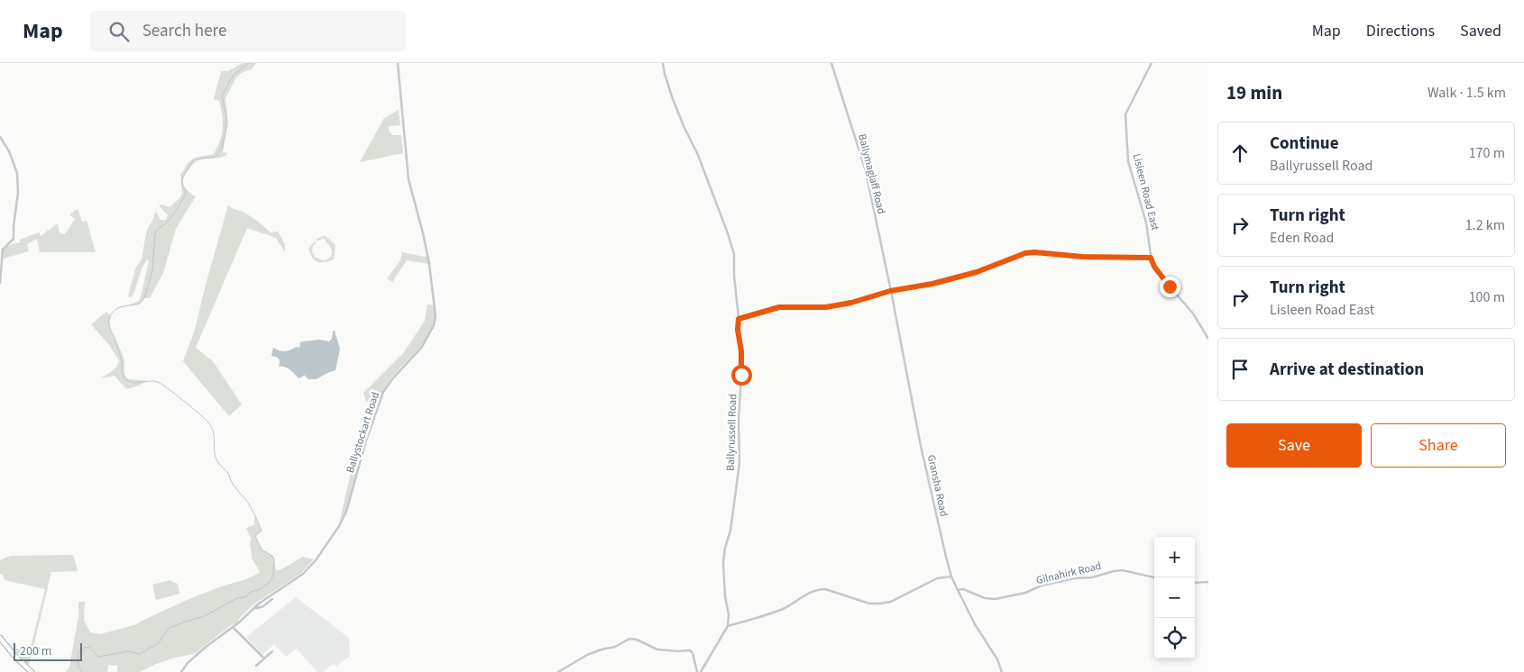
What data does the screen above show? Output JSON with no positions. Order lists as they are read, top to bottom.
{
  "streets": {
    "street": [
      "Ballymaglaff Road",
      "Lisleen Road East",
      "Ballystockart Road",
      "Ballyrussell Road",
      "Gransha Road",
      "Gilnahirk Road"
    ]
  },
  "crossings": [
    ["Ballymaglaff Road", "Gransha Road"],
    ["Gransha Road", "Gilnahirk Road"]
  ],
  "scale_bar": "200 m",
  "page": {
    "header": "Map",
    "search": "Search here",
    "nav": ["Map", "Directions", "Saved"],
    "heading": ["19 min", "Walk · 1.5 km"],
    "list": [
      ["Continue", "Ballyrussell Road", "170 m"],
      ["Turn right", "Eden Road", "1.2 km"],
      ["Turn right", "Lisleen Road East", "100 m"],
      "Arrive at destination"
    ],
    "buttons": ["Save", "Share"],
    "map_buttons": ["+", "−"],
    "scale": "200 m"
  }
}
